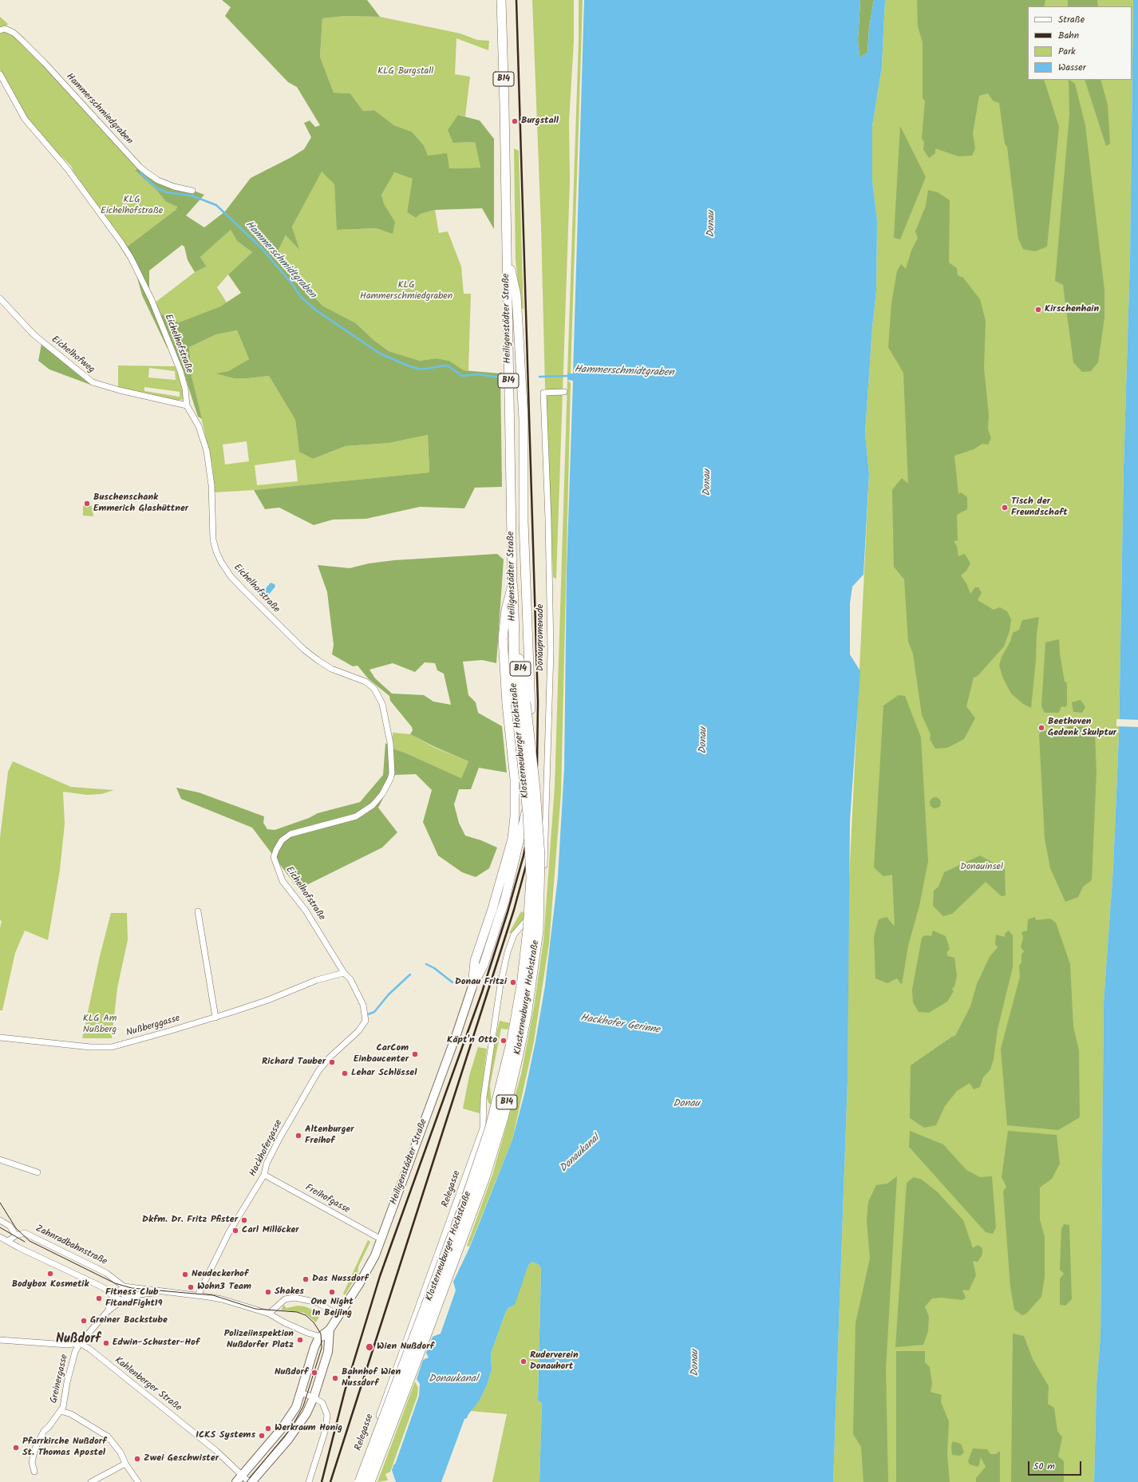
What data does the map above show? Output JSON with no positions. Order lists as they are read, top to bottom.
{
  "streets": {
    "highway": ["B14", "Heiligenstädter Straße", "Klosterneuburger Hochstraße"],
    "street": [
      "Hammerschmiedgraben",
      "Eichelhofstraße",
      "Eichelhofweg",
      "Donaupromenade",
      "Nußberggasse",
      "Hackhofergasse",
      "Relegasse",
      "Freihofgasse",
      "Zahnradbahnstraße",
      "Greinergasse",
      "Kahlenberger Straße"
    ]
  },
  "crossings": [
    ["Heiligenstädter Straße", "Klosterneuburger Hochstraße"],
    ["Heiligenstädter Straße", "Freihofgasse"],
    ["Heiligenstädter Straße", "Greinergasse"],
    ["Eichelhofstraße", "Eichelhofweg"],
    ["Eichelhofstraße", "Nußberggasse"],
    ["Eichelhofstraße", "Hackhofergasse"],
    ["Donaupromenade", "Relegasse"],
    ["Klosterneuburger Hochstraße", "Relegasse"],
    ["Hackhofergasse", "Freihofgasse"],
    ["Hackhofergasse", "Greinergasse"],
    ["Zahnradbahnstraße", "Greinergasse"],
    ["Greinergasse", "Kahlenberger Straße"]
  ],
  "districts": ["Nußdorf"],
  "water": [
    "Donau",
    "Hammerschmidtgraben",
    "Hackhofer Gerinne",
    "Donaukanal"
  ],
  "parks": [
    "KLG Burgstall",
    "KLG Eichelhofstraße",
    "KLG Hammerschmiedgraben",
    "Donauinsel",
    "KLG Am Nußberg"
  ],
  "places": [
    "Burgstall",
    "Kirschenhain",
    "Buschenschank Emmerich Glashüttner",
    "Tisch der Freundschaft",
    "Beethoven Gedenk Skulptur",
    "Donau Fritzi",
    "Käpt'n Otto",
    "CarCom Einbaucenter",
    "Richard Tauber",
    "Lehar Schlössel",
    "Altenburger Freihof",
    "Dkfm. Dr. Fritz Pfister",
    "Carl Millöcker",
    "Bodybox Kosmetik",
    "Neudeckerhof",
    "Das Nussdorf",
    "Wohn3 Team",
    "Shakes",
    "One Night In Beijing",
    "Fitness Club FitandFight19",
    "Greiner Backstube",
    "Polizeiinspektion Nußdorfer Platz",
    "Edwin-Schuster-Hof",
    "Wien Nußdorf",
    "Ruderverein Donauhort",
    "Nußdorf",
    "Bahnhof Wien Nussdorf",
    "Werkraum Honig",
    "ICKS Systems",
    "Pfarrkirche Nußdorf St. Thomas Apostel",
    "Zwei Geschwister"
  ],
  "legend": [
    "Straße",
    "Bahn",
    "Park",
    "Wasser"
  ],
  "scale_bar": "50 m"
}
